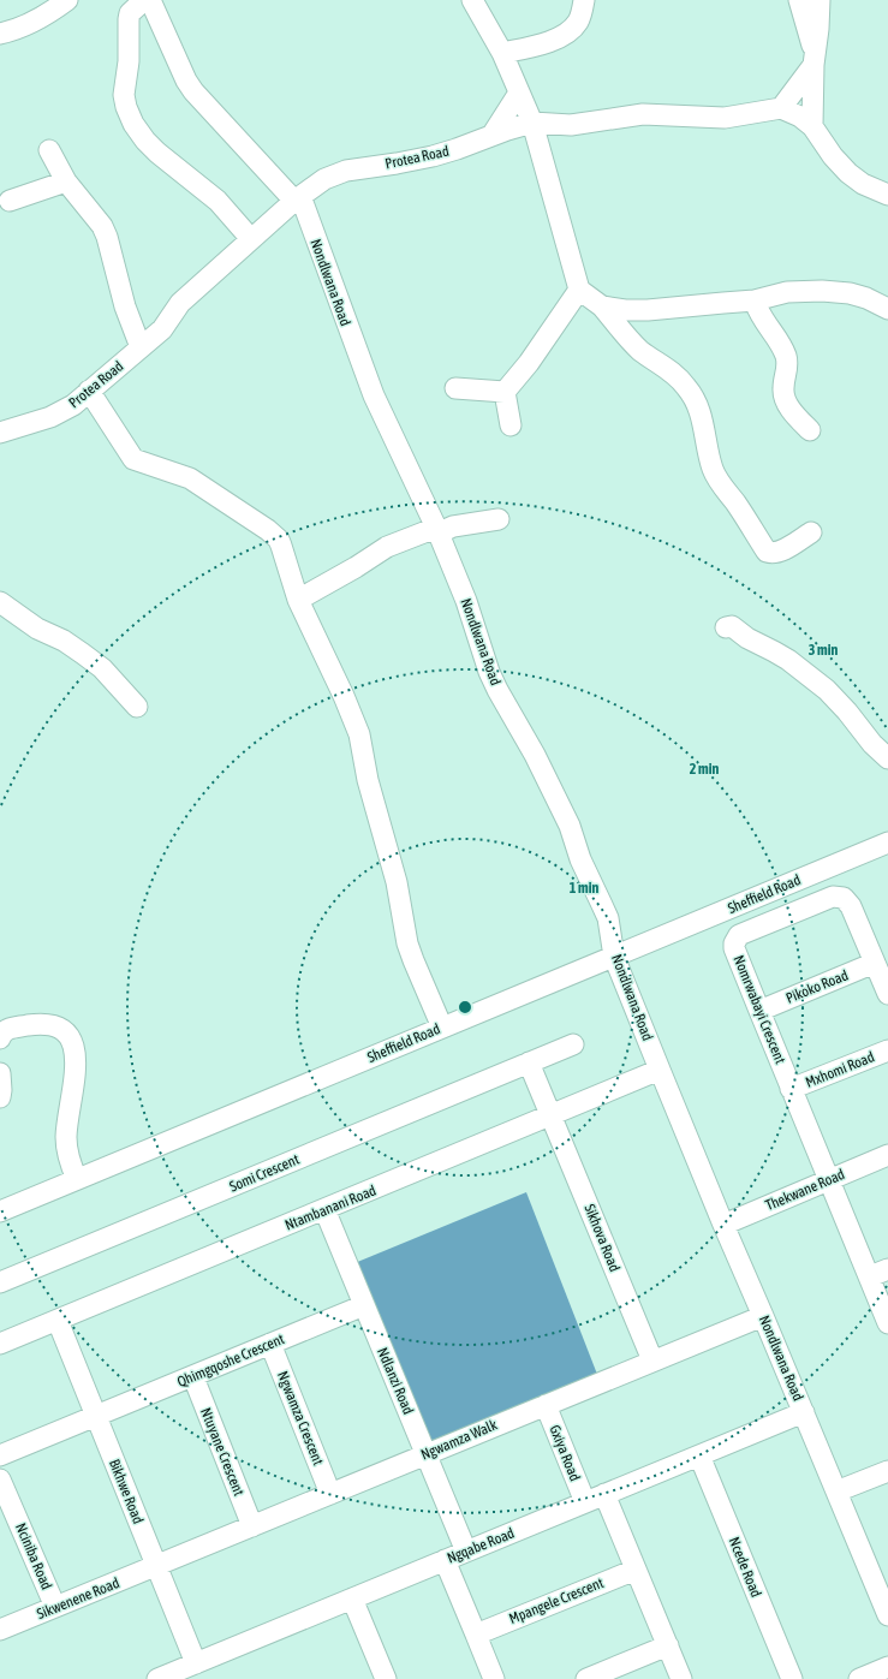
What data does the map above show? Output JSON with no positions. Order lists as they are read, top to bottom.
{
  "streets": {
    "street": [
      "Protea Road",
      "Nondlwana Road",
      "Sheffield Road",
      "Pikoko Road",
      "Nomrwabayi Crescent",
      "Mxhomi Road",
      "Somi Crescent",
      "Thekwane Road",
      "Ntambanani Road",
      "Sikhova Road",
      "Qhimgqoshe Crescent",
      "Ndlanzi Road",
      "Ngwamza Crescent",
      "Ngwamza Walk",
      "Ntuyane Crescent",
      "Gxiya Road",
      "Bikhwe Road",
      "Ngqabe Road",
      "Nciniba Road",
      "Ncede Road",
      "Sikwenene Road",
      "Mpangele Crescent"
    ]
  },
  "crossings": [
    ["Protea Road", "Nondlwana Road"],
    ["Nondlwana Road", "Sheffield Road"],
    ["Nondlwana Road", "Thekwane Road"],
    ["Nondlwana Road", "Ntambanani Road"],
    ["Nondlwana Road", "Ngwamza Walk"],
    ["Nondlwana Road", "Ngqabe Road"],
    ["Pikoko Road", "Nomrwabayi Crescent"],
    ["Nomrwabayi Crescent", "Mxhomi Road"],
    ["Nomrwabayi Crescent", "Thekwane Road"],
    ["Ntambanani Road", "Sikhova Road"],
    ["Ntambanani Road", "Ndlanzi Road"],
    ["Ntambanani Road", "Bikhwe Road"],
    ["Sikhova Road", "Ngwamza Walk"],
    ["Qhimgqoshe Crescent", "Ndlanzi Road"],
    ["Qhimgqoshe Crescent", "Ngwamza Crescent"],
    ["Qhimgqoshe Crescent", "Ntuyane Crescent"],
    ["Qhimgqoshe Crescent", "Bikhwe Road"],
    ["Ndlanzi Road", "Ngwamza Walk"],
    ["Ndlanzi Road", "Ngqabe Road"],
    ["Ngwamza Crescent", "Ngwamza Walk"],
    ["Ngwamza Walk", "Ntuyane Crescent"],
    ["Ngwamza Walk", "Gxiya Road"],
    ["Ngwamza Walk", "Bikhwe Road"],
    ["Ngwamza Walk", "Sikwenene Road"],
    ["Gxiya Road", "Ngqabe Road"],
    ["Bikhwe Road", "Ngqabe Road"],
    ["Bikhwe Road", "Sikwenene Road"],
    ["Ngqabe Road", "Ncede Road"],
    ["Nciniba Road", "Sikwenene Road"]
  ],
  "rings": ["3 min", "2 min", "1 min"]
}
